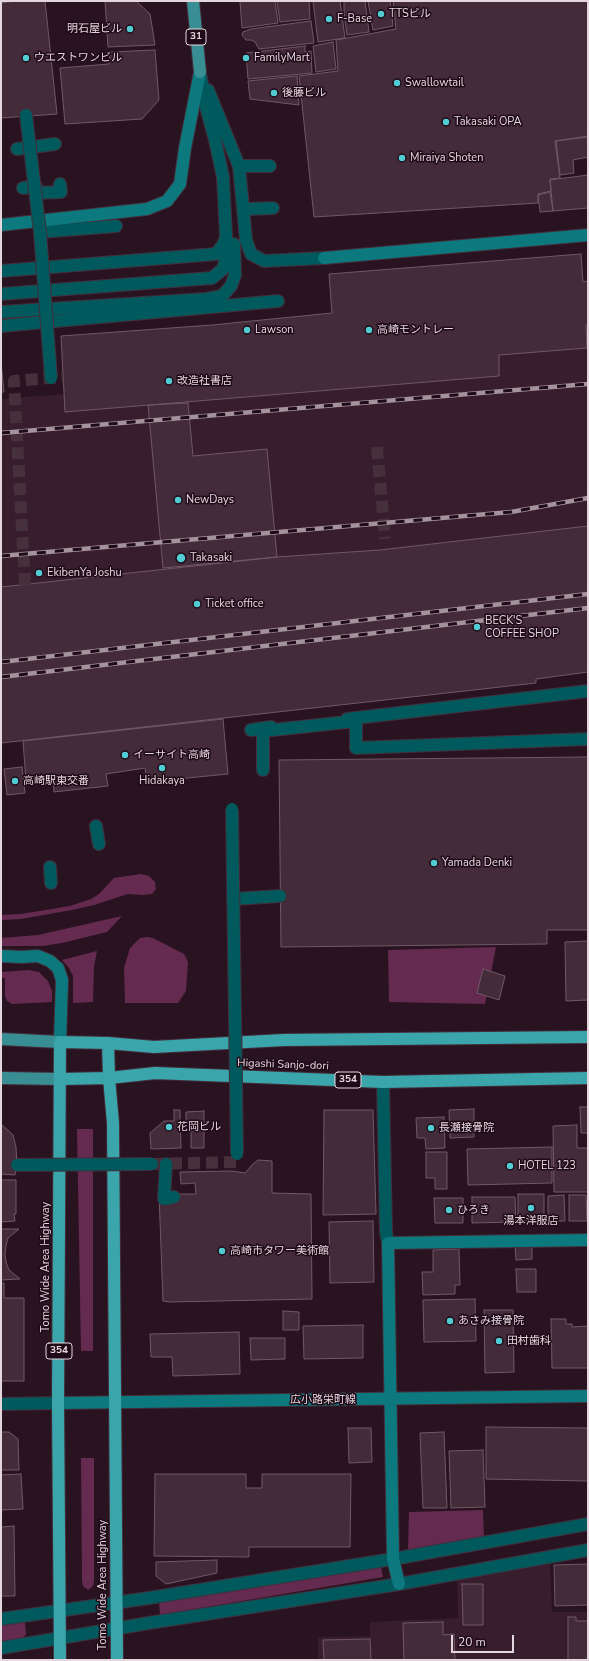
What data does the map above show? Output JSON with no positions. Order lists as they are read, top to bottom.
{
  "streets": {
    "highway": ["Higashi Sanjo-dori", "354", "Tomo Wide Area Highway"],
    "main road": ["31"],
    "street": ["広小路栄町線"]
  },
  "crossings": [
    ["Higashi Sanjo-dori", "Tomo Wide Area Highway"],
    ["Tomo Wide Area Highway", "広小路栄町線"]
  ],
  "places": [
    "TTSビル",
    "F-Base",
    "明石屋ビル",
    "ウエストワンビル",
    "FamilyMart",
    "Swallowtail",
    "後藤ビル",
    "Takasaki OPA",
    "Miraiya Shoten",
    "Lawson",
    "高崎モントレー",
    "改造社書店",
    "NewDays",
    "Takasaki",
    "EkibenYa Joshu",
    "Ticket office",
    "BECK'S COFFEE SHOP",
    "イーサイト高崎",
    "Hidakaya",
    "高崎駅東交番",
    "Yamada Denki",
    "花岡ビル",
    "長瀬接骨院",
    "HOTEL 123",
    "湯本洋服店",
    "ひろき",
    "高崎市タワー美術館",
    "あさみ接骨院",
    "田村歯科"
  ],
  "scale_bar": "20 m"
}
